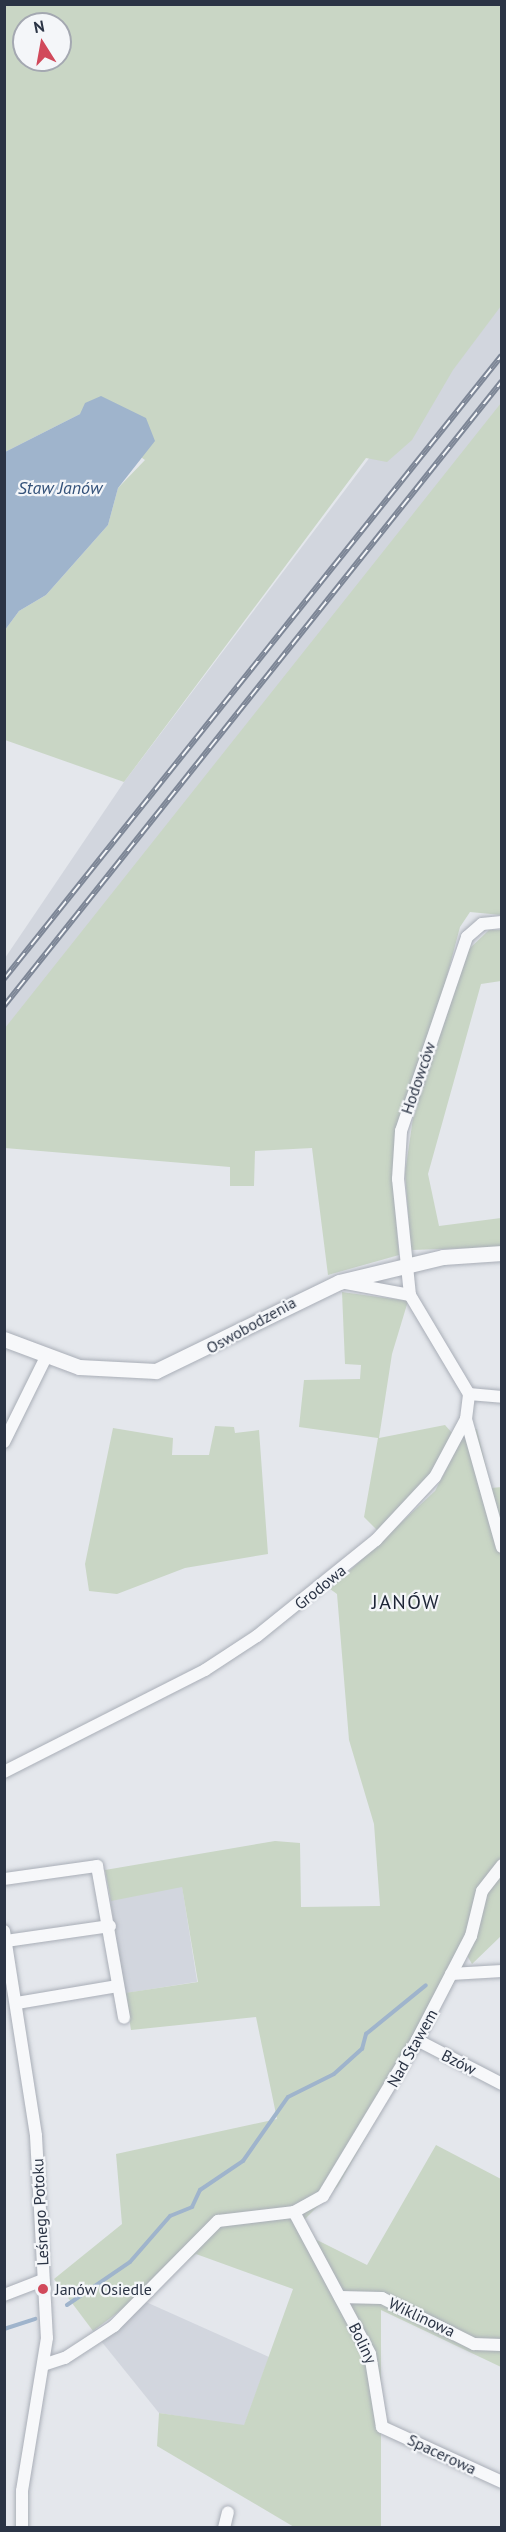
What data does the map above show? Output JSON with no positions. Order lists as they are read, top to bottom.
{
  "streets": {
    "street": [
      "Hodowców",
      "Oswobodzenia",
      "Grodowa",
      "Nad Stawem",
      "Bzów",
      "Leśnego Potoku",
      "Wiklinowa",
      "Boliny",
      "Spacerowa"
    ]
  },
  "crossings": [
    ["Hodowców", "Oswobodzenia"],
    ["Nad Stawem", "Bzów"],
    ["Nad Stawem", "Leśnego Potoku"],
    ["Wiklinowa", "Boliny"],
    ["Boliny", "Spacerowa"]
  ],
  "districts": ["JANÓW"],
  "water": ["Staw Janów"],
  "places": ["Janów Osiedle"],
  "north": "top"
}
